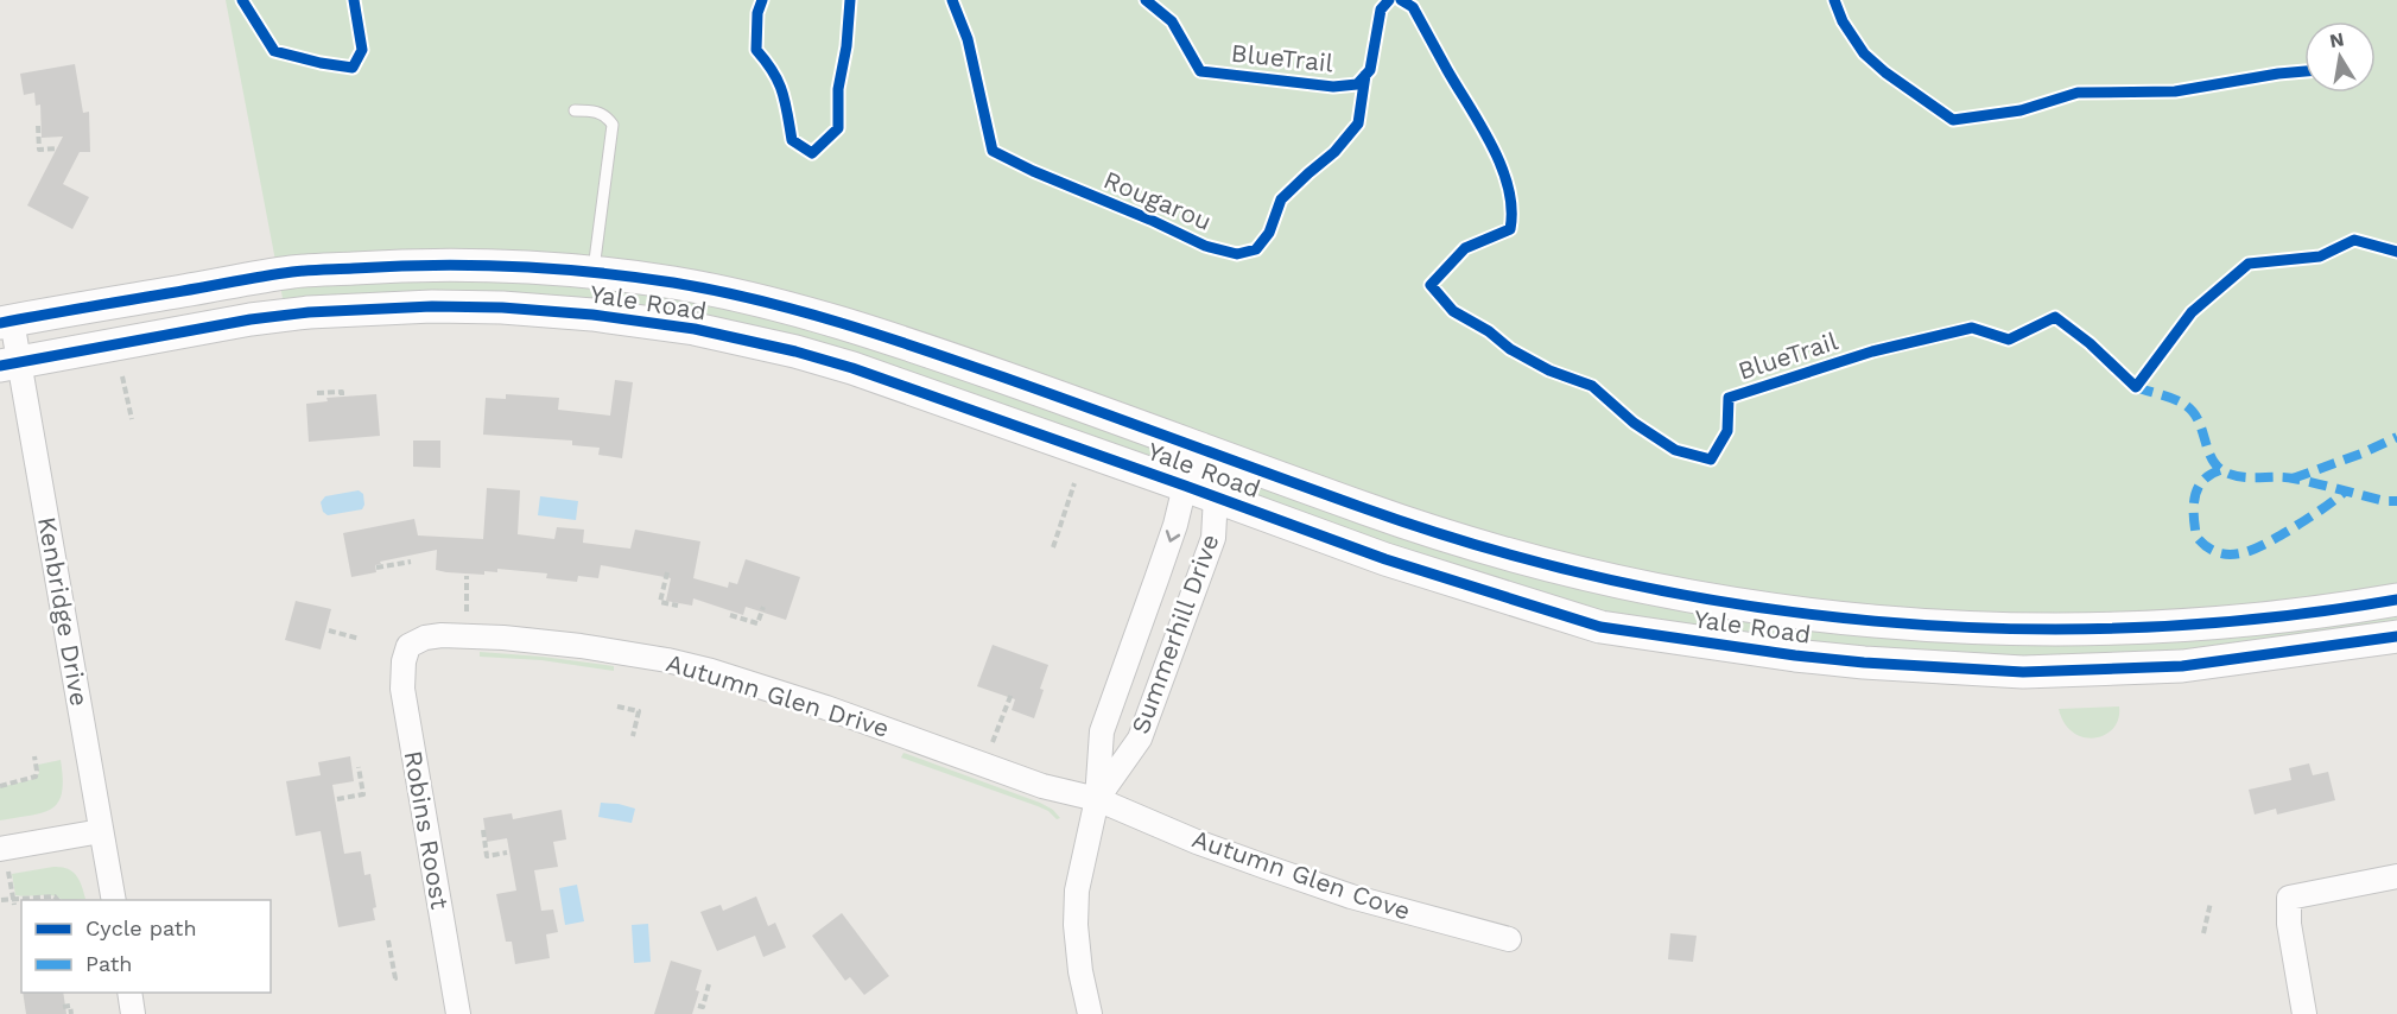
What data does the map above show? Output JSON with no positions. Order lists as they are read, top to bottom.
{
  "streets": {
    "main road": ["Yale Road"],
    "street": [
      "Kenbridge Drive",
      "Summerhill Drive",
      "Autumn Glen Drive",
      "Robins Roost",
      "Autumn Glen Cove"
    ],
    "cycle path": ["BlueTrail", "Rougarou"]
  },
  "crossings": [
    ["Yale Road", "Kenbridge Drive"],
    ["Yale Road", "Summerhill Drive"],
    ["Summerhill Drive", "Autumn Glen Drive"],
    ["Summerhill Drive", "Autumn Glen Cove"],
    ["Autumn Glen Drive", "Robins Roost"],
    ["Autumn Glen Drive", "Autumn Glen Cove"]
  ],
  "legend": ["Cycle path", "Path"],
  "north": "top"
}
